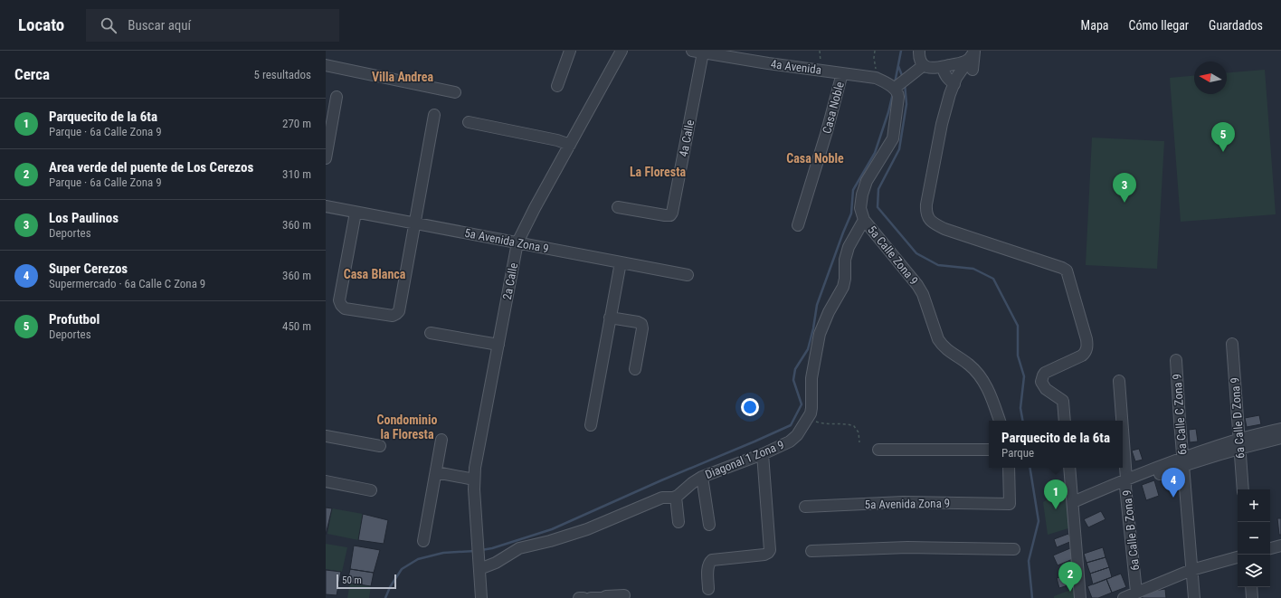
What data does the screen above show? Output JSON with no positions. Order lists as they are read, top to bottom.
{
  "streets": {
    "street": [
      "4a Avenida",
      "Casa Noble",
      "4a Calle",
      "5a Avenida Zona 9",
      "5a Calle Zona 9",
      "2a Calle",
      "6a Calle C Zona 9",
      "6a Calle D Zona 9",
      "Diagonal 1 Zona 9",
      "6a Calle B Zona 9"
    ]
  },
  "crossings": [
    ["4a Avenida", "Casa Noble"],
    ["4a Avenida", "4a Calle"],
    ["4a Avenida", "5a Calle Zona 9"],
    ["5a Avenida Zona 9", "2a Calle"],
    ["5a Calle Zona 9", "Diagonal 1 Zona 9"]
  ],
  "districts": [
    "Villa Andrea",
    "Casa Noble",
    "La Floresta",
    "Casa Blanca",
    "Condominio la Floresta"
  ],
  "scale_bar": "50 m",
  "north": "left",
  "page": {
    "header": "Locato",
    "search": "Buscar aquí",
    "nav": ["Mapa", "Cómo llegar", "Guardados"],
    "heading": ["Cerca", "5 resultados"],
    "list": [
      {
        "mark": "1",
        "name": "Parquecito de la 6ta",
        "note": "Parque · 6a Calle Zona 9",
        "value": "270 m"
      },
      {
        "mark": "2",
        "name": "Area verde del puente de Los Cerezos",
        "note": "Parque · 6a Calle Zona 9",
        "value": "310 m"
      },
      {
        "mark": "3",
        "name": "Los Paulinos",
        "note": "Deportes",
        "value": "360 m"
      },
      {
        "mark": "4",
        "name": "Super Cerezos",
        "note": "Supermercado · 6a Calle C Zona 9",
        "value": "360 m"
      },
      {
        "mark": "5",
        "name": "Profutbol",
        "note": "Deportes",
        "value": "450 m"
      }
    ],
    "pins": [
      "5",
      "3",
      "4",
      "1",
      "2"
    ],
    "popup": ["Parquecito de la 6ta", "Parque"],
    "map_buttons": ["+", "−"],
    "scale": "50 m"
  }
}
